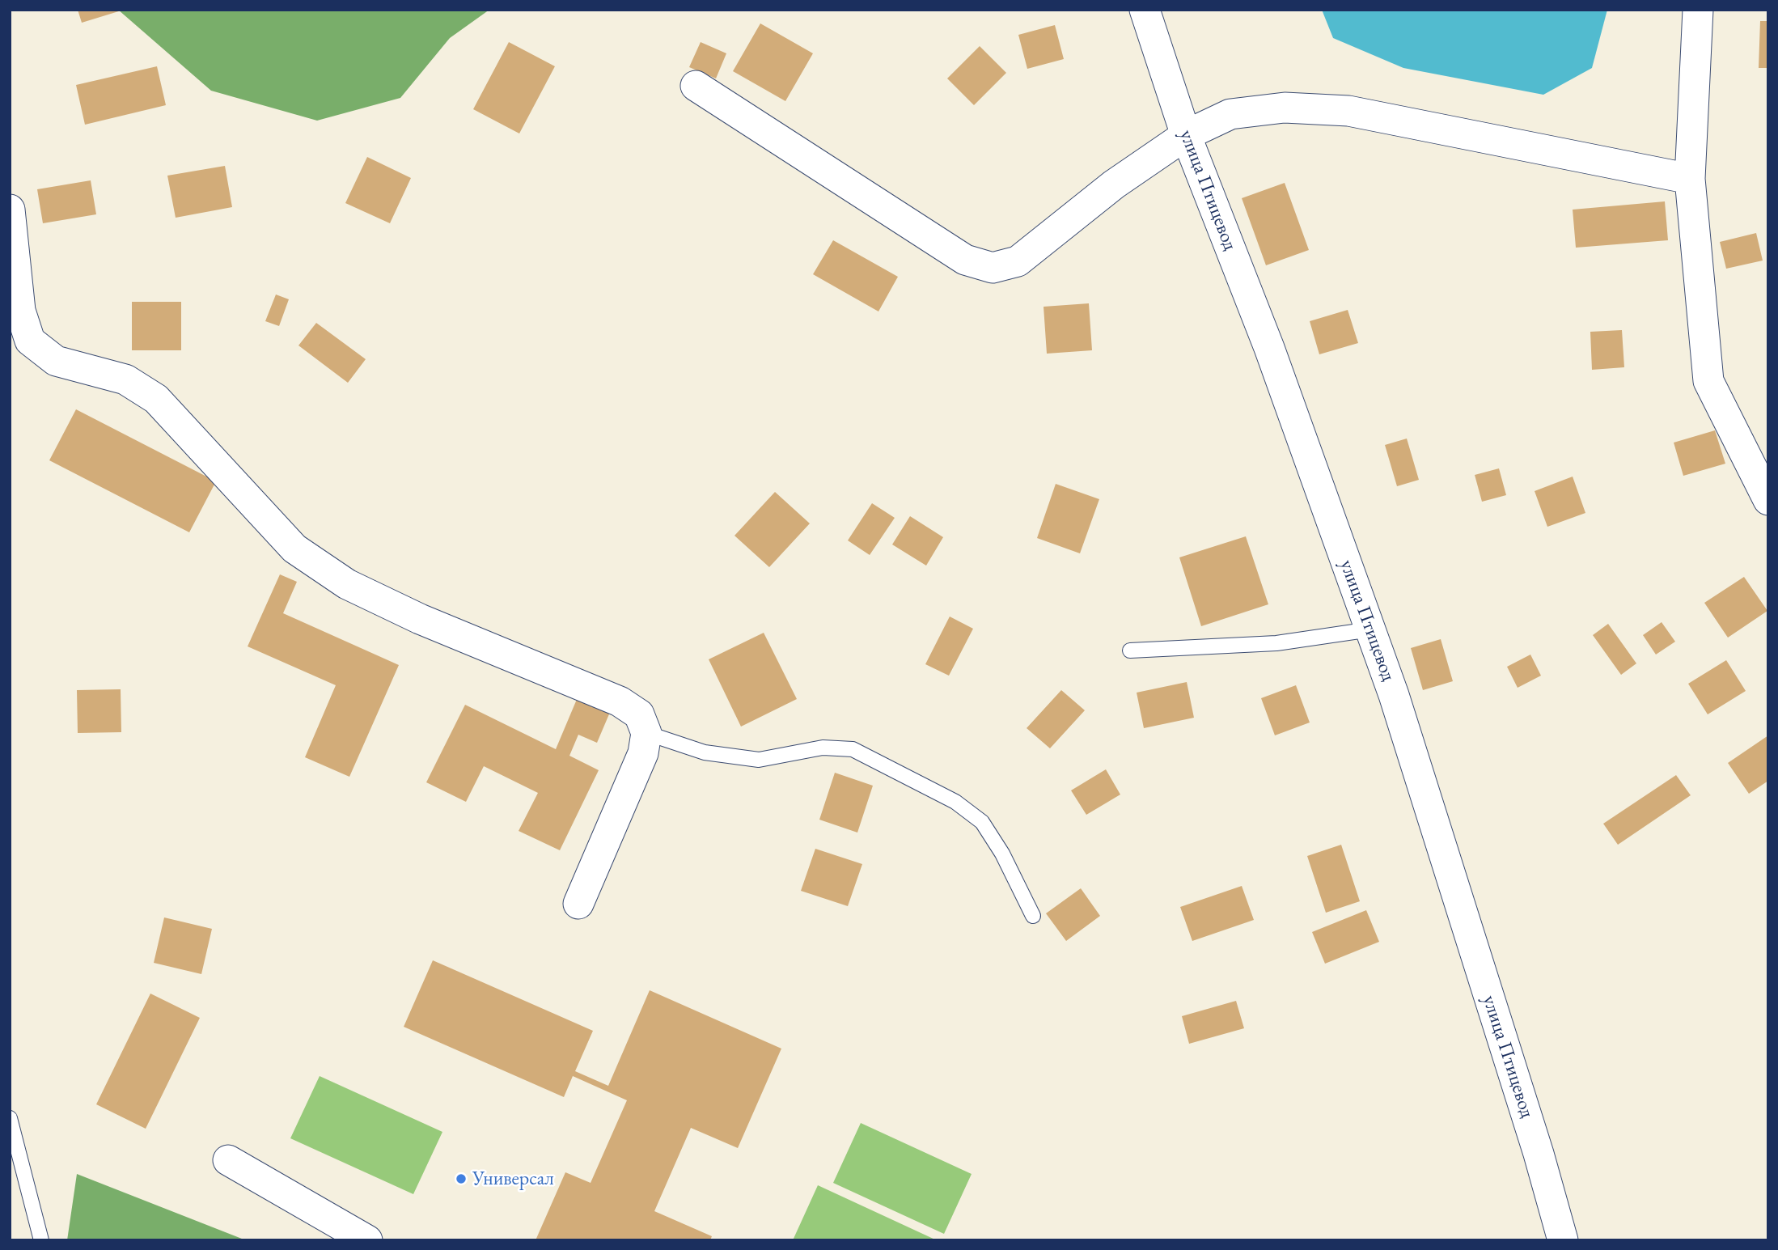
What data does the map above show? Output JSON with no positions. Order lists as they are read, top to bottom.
{
  "streets": {
    "street": ["улица Птицевод"]
  },
  "places": ["Универсал"]
}
